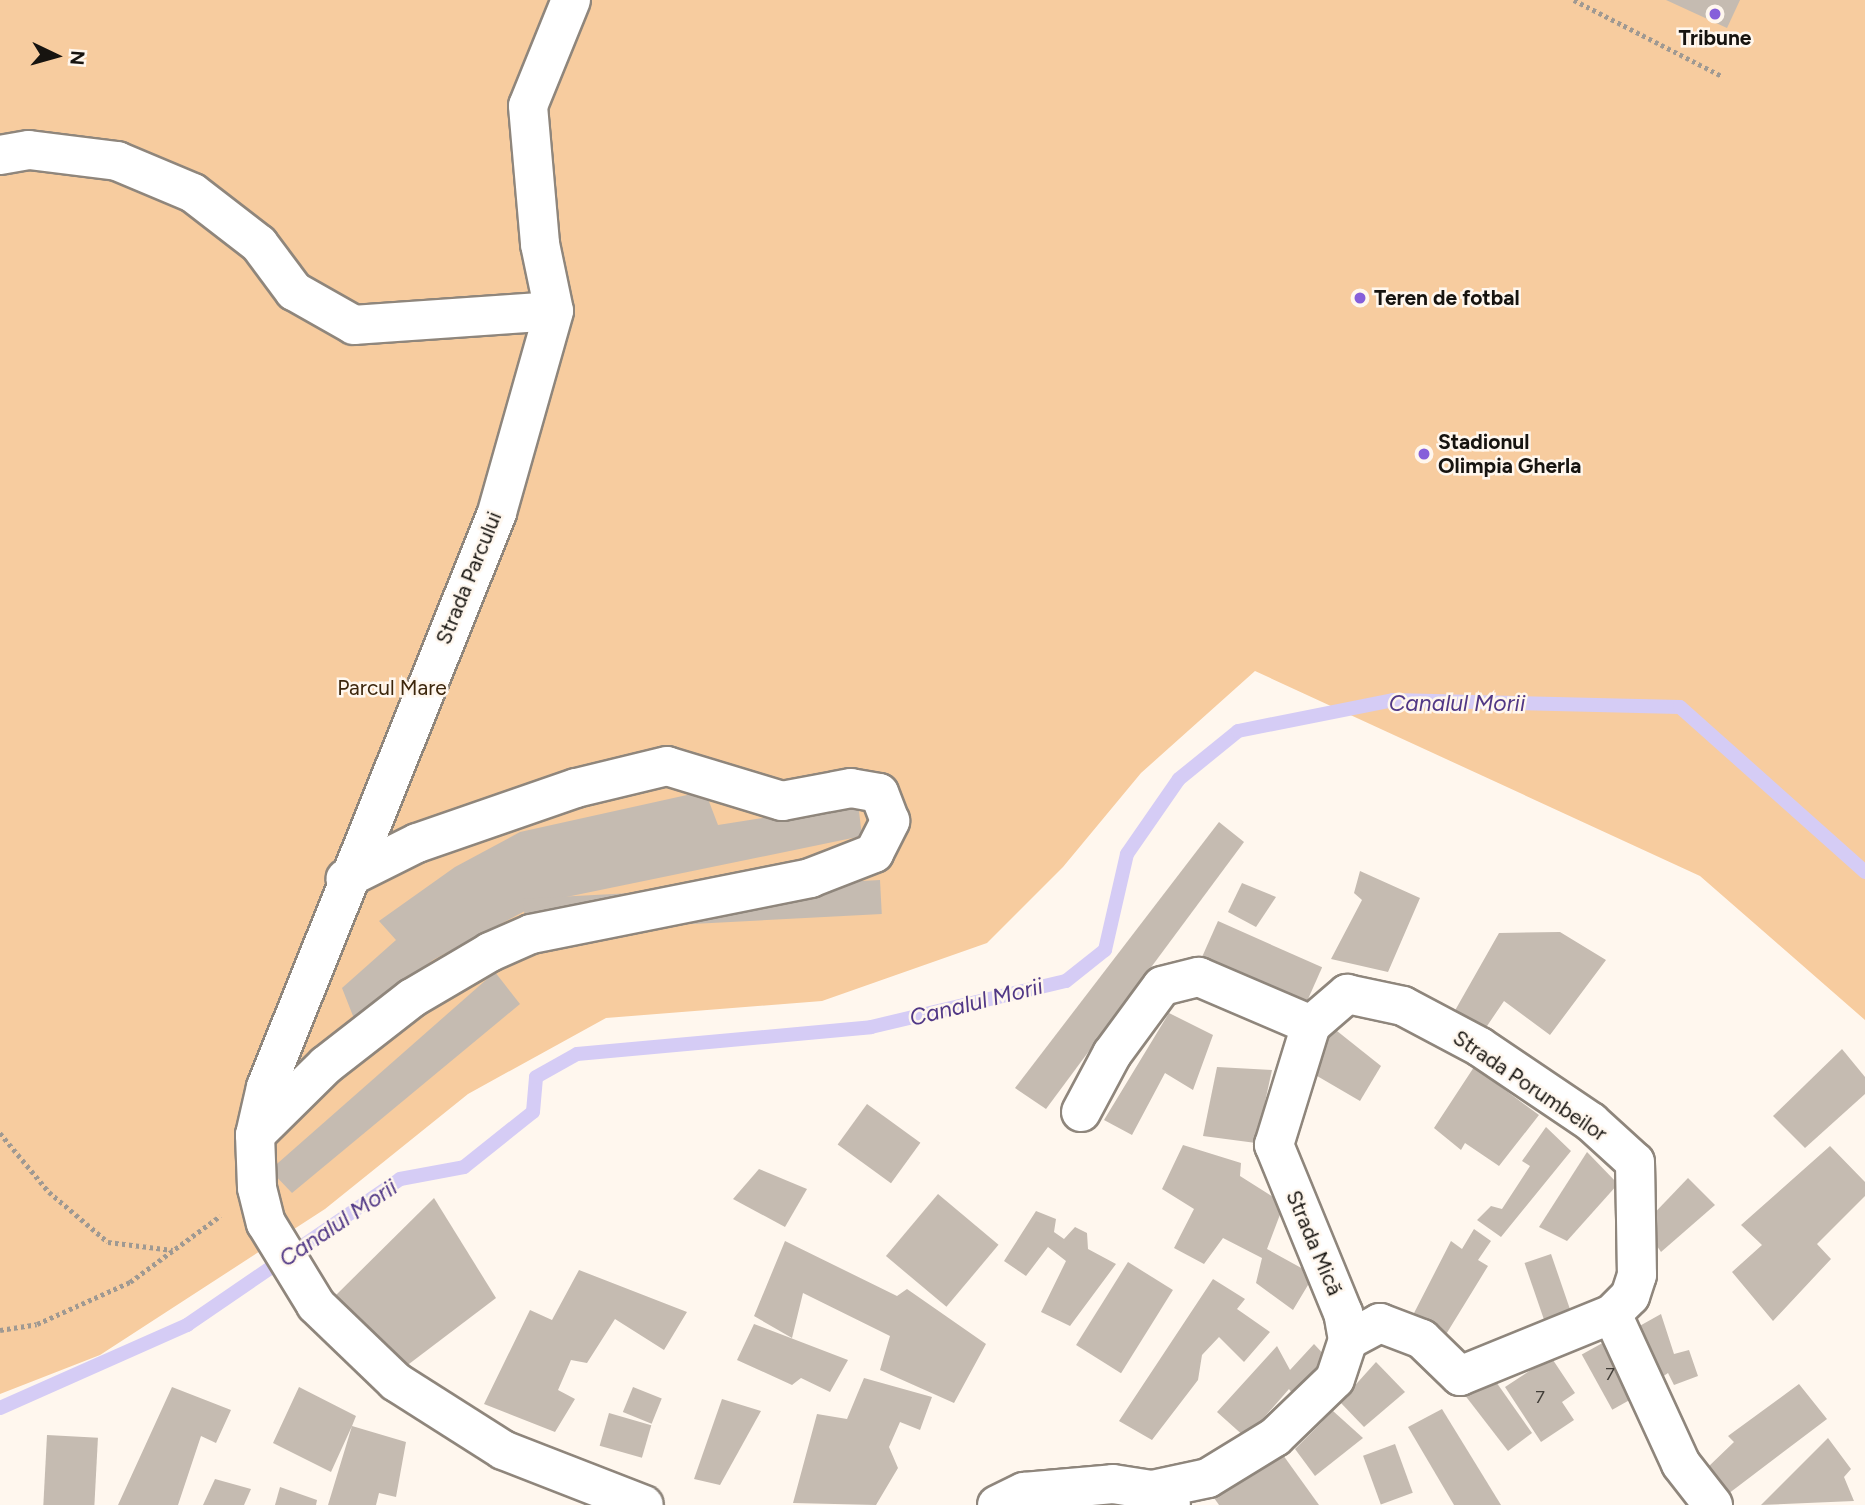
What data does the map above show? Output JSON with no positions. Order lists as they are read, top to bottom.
{
  "streets": {
    "street": ["Strada Parcului", "Strada Porumbeilor", "Strada Mică"]
  },
  "crossings": [
    ["Strada Porumbeilor", "Strada Mică"]
  ],
  "water": ["Canalul Morii"],
  "parks": ["Parcul Mare"],
  "places": ["Tribune", "Teren de fotbal", "Stadionul Olimpia Gherla"],
  "house_numbers": ["7", "7"],
  "north": "right"
}
